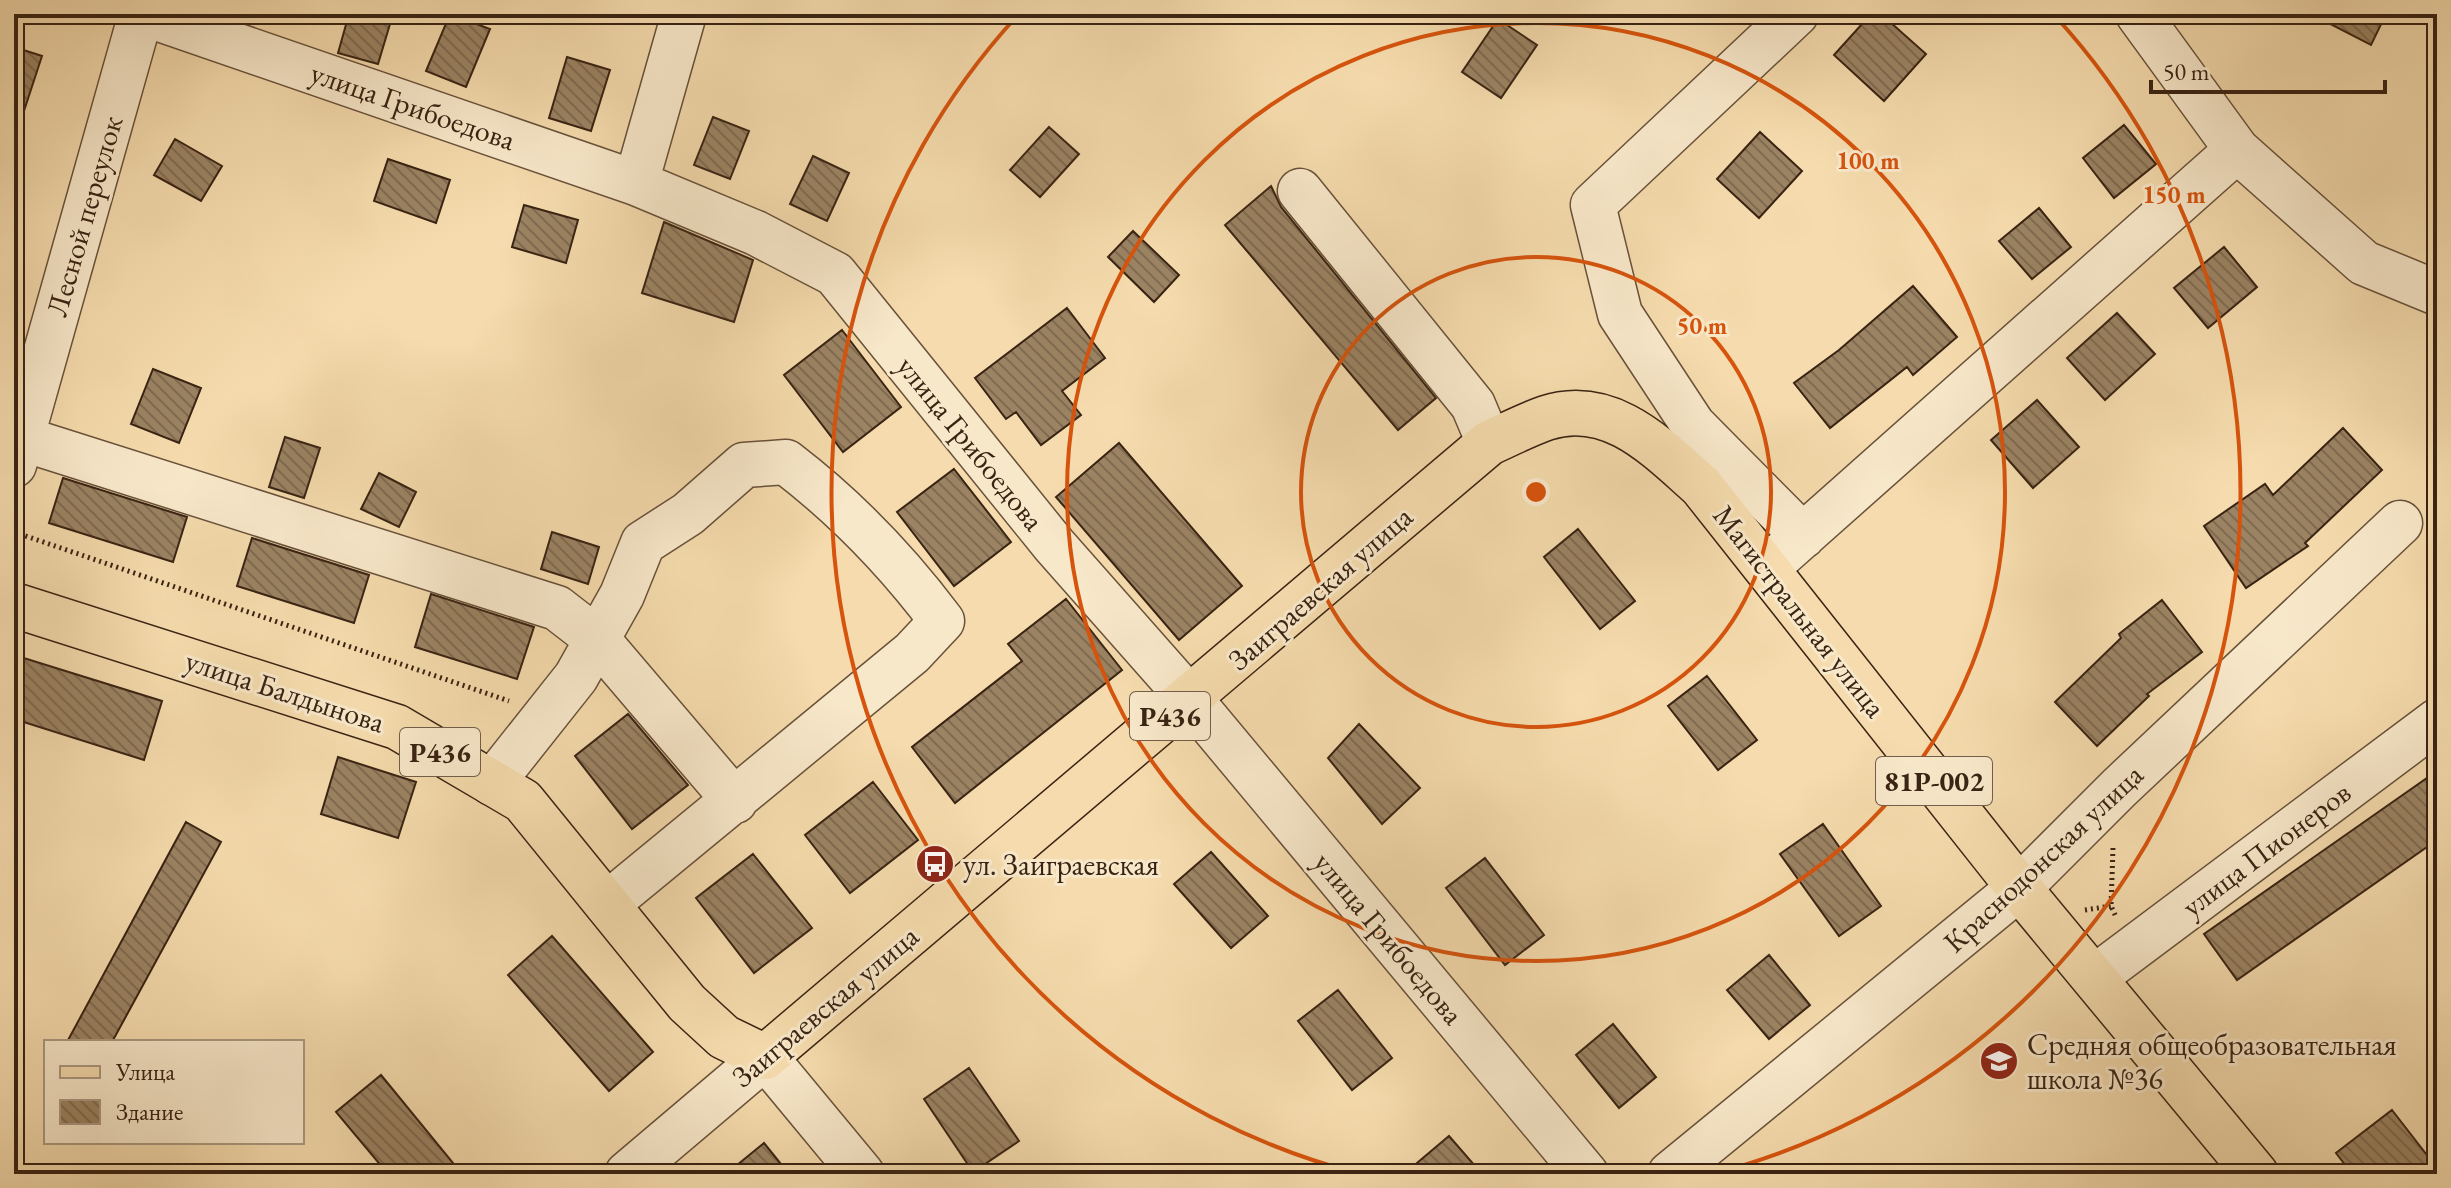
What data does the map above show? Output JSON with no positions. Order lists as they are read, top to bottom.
{
  "streets": {
    "main road": [
      "Заиграевская улица",
      "Магистральная улица",
      "улица Балдынова",
      "P436",
      "81Р-002"
    ],
    "street": [
      "улица Грибоедова",
      "Лесной переулок",
      "улица Пионеров",
      "Краснодонская улица"
    ]
  },
  "crossings": [
    ["улица Грибоедова", "Лесной переулок"],
    ["улица Грибоедова", "Заиграевская улица"],
    ["Заиграевская улица", "Магистральная улица"],
    ["Заиграевская улица", "улица Балдынова"],
    ["Магистральная улица", "улица Пионеров"],
    ["Магистральная улица", "Краснодонская улица"]
  ],
  "places": {
    "bus stop": ["ул. Заиграевская"],
    "school or university": ["Средняя общеобразовательная школа №36"]
  },
  "legend": ["Улица", "Здание"],
  "scale_bar": "50 m",
  "rings": ["100 m", "150 m", "50 m"]
}
